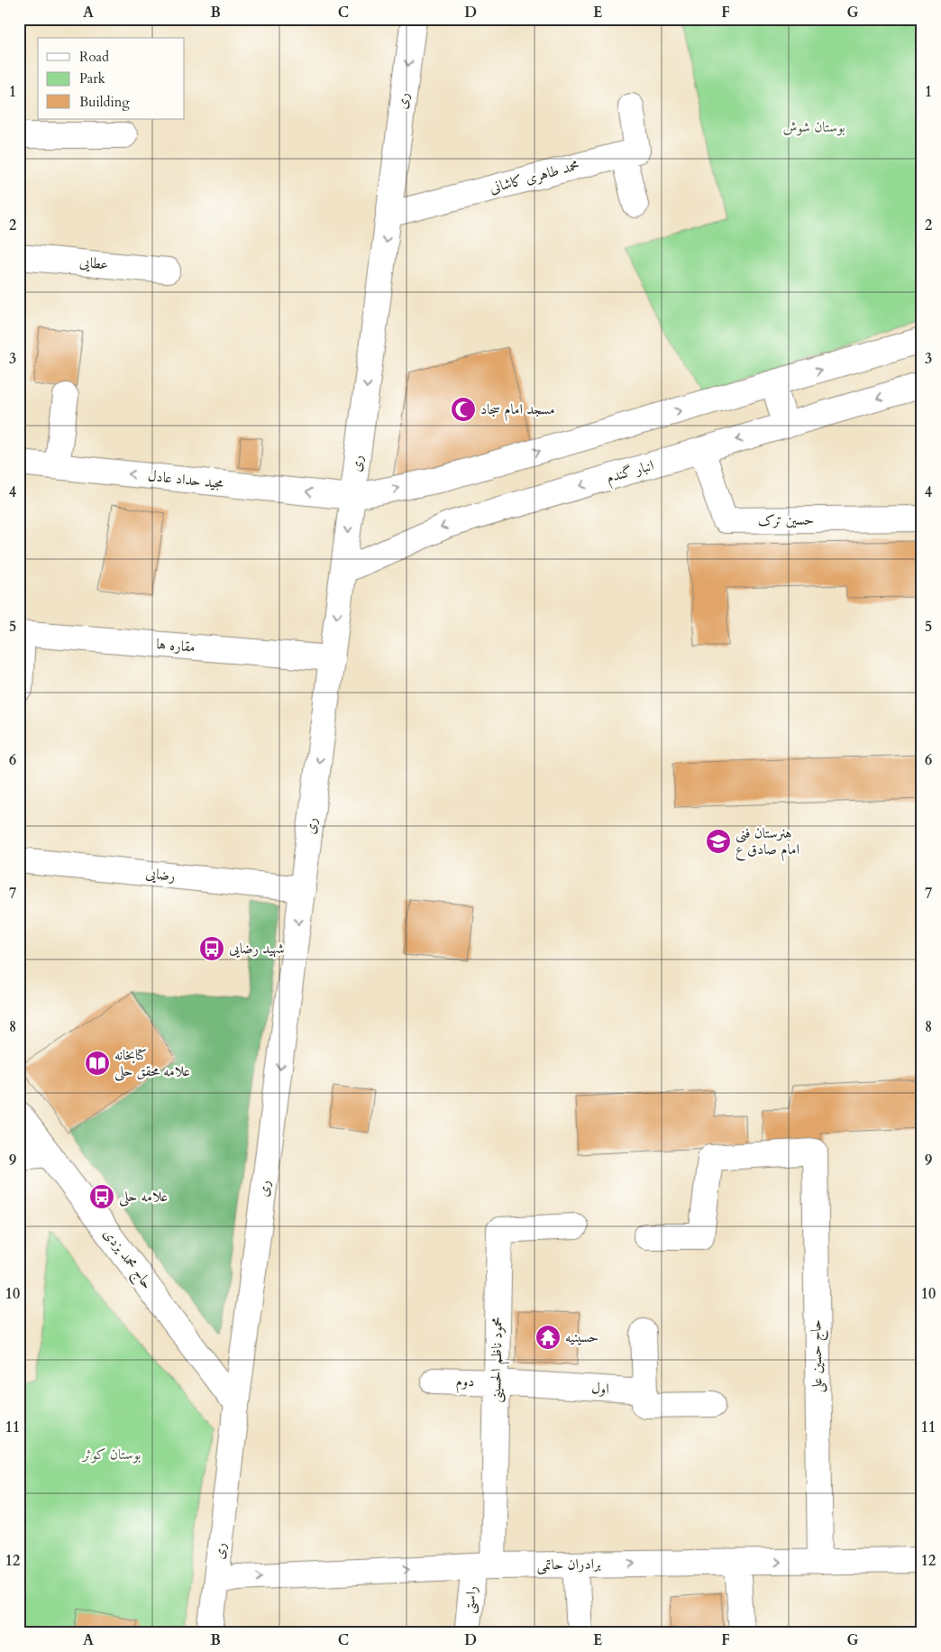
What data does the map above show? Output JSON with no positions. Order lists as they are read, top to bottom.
{
  "streets": {
    "street": [
      "ری",
      "محمد طاهری کاشانی",
      "عطایی",
      "انبار گندم",
      "مجید حداد عادل",
      "حسین ترک",
      "مقاره ها",
      "رضایی",
      "حاج محمد یزدی",
      "حاج حسین علی",
      "محمود ناظم الحسینی",
      "دوم",
      "اول",
      "برادران حاتمی",
      "راستی"
    ]
  },
  "crossings": [
    ["ری", "محمد طاهری کاشانی"],
    ["ری", "انبار گندم"],
    ["ری", "مجید حداد عادل"],
    ["ری", "مقاره ها"],
    ["ری", "رضایی"],
    ["ری", "حاج محمد یزدی"],
    ["ری", "برادران حاتمی"],
    ["انبار گندم", "حسین ترک"],
    ["حاج حسین علی", "برادران حاتمی"],
    ["محمود ناظم الحسینی", "دوم"],
    ["محمود ناظم الحسینی", "اول"],
    ["محمود ناظم الحسینی", "برادران حاتمی"],
    ["محمود ناظم الحسینی", "راستی"],
    ["دوم", "اول"],
    ["برادران حاتمی", "راستی"]
  ],
  "one_way": ["ری", "مجید حداد عادل", "برادران حاتمی"],
  "parks": ["بوستان شوش", "بوستان کوثر"],
  "places": {
    "mosque": ["مسجد امام سجاد"],
    "school or university": ["هنرستان فنی امام صادق ع"],
    "bus stop": ["شهید رضایی", "علامه حلی"],
    "library": ["کتابخانه علامه محقق حلی"],
    "temple": ["حسینیه"]
  },
  "legend": ["Road", "Park", "Building"],
  "grid": {
    "columns": [
      "A",
      "B",
      "C",
      "D",
      "E",
      "F",
      "G"
    ],
    "rows": [
      "1",
      "2",
      "3",
      "4",
      "5",
      "6",
      "7",
      "8",
      "9",
      "10",
      "11",
      "12"
    ]
  }
}
